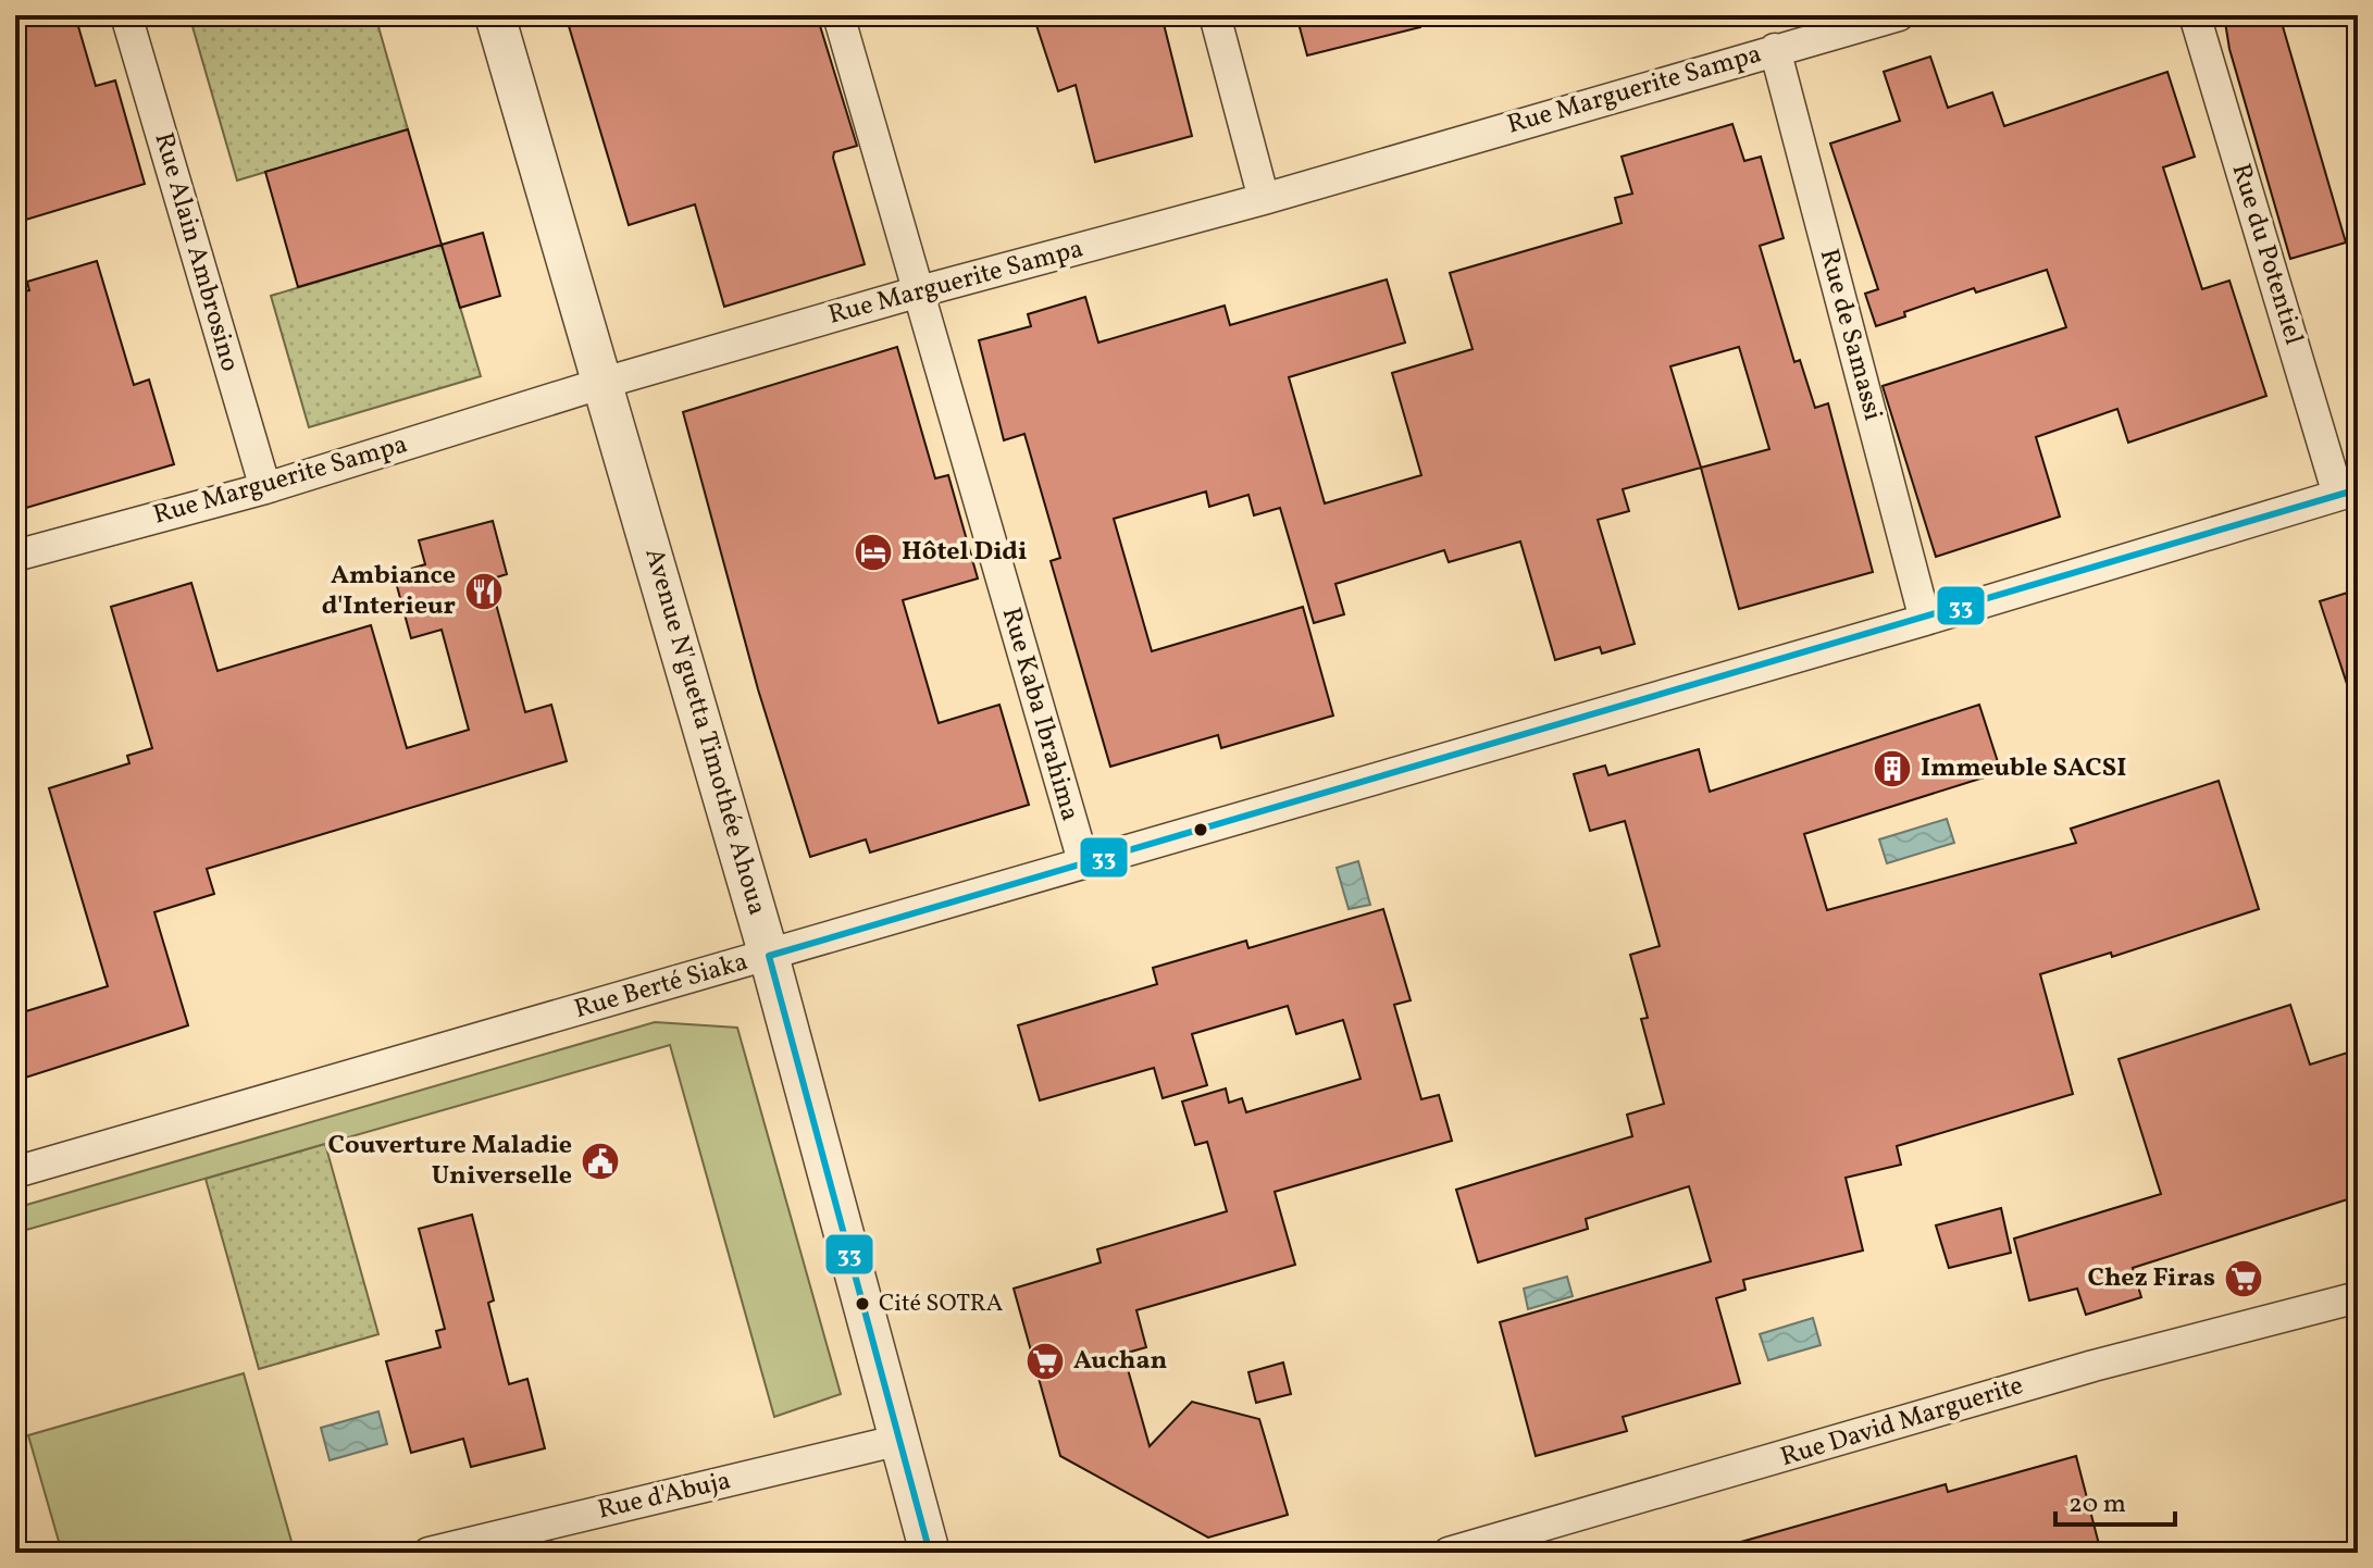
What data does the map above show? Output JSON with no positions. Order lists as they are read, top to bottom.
{
  "streets": {
    "street": [
      "Rue Marguerite Sampa",
      "Rue Alain Ambrosino",
      "Rue du Potentiel",
      "Rue de Samassi",
      "Rue Kaba Ibrahima",
      "Avenue N'guetta Timothée Ahoua",
      "Rue Berté Siaka",
      "Rue David Marguerite",
      "Rue d'Abuja"
    ]
  },
  "crossings": [
    ["Rue Marguerite Sampa", "Rue Alain Ambrosino"],
    ["Rue Marguerite Sampa", "Rue de Samassi"],
    ["Rue Marguerite Sampa", "Rue Kaba Ibrahima"],
    ["Rue Marguerite Sampa", "Avenue N'guetta Timothée Ahoua"],
    ["Rue du Potentiel", "Rue Berté Siaka"],
    ["Rue de Samassi", "Rue Berté Siaka"],
    ["Rue Kaba Ibrahima", "Rue Berté Siaka"],
    ["Avenue N'guetta Timothée Ahoua", "Rue Berté Siaka"],
    ["Avenue N'guetta Timothée Ahoua", "Rue d'Abuja"]
  ],
  "places": {
    "hotel": ["Hôtel Didi"],
    "restaurant": ["Ambiance d'Interieur"],
    "building": ["Immeuble SACSI"],
    "public building": ["Couverture Maladie Universelle"],
    "supermarket": ["Chez Firas", "Auchan"],
    "other": ["Cité SOTRA"]
  },
  "lines": ["transit line 33"],
  "scale_bar": "20 m"
}
